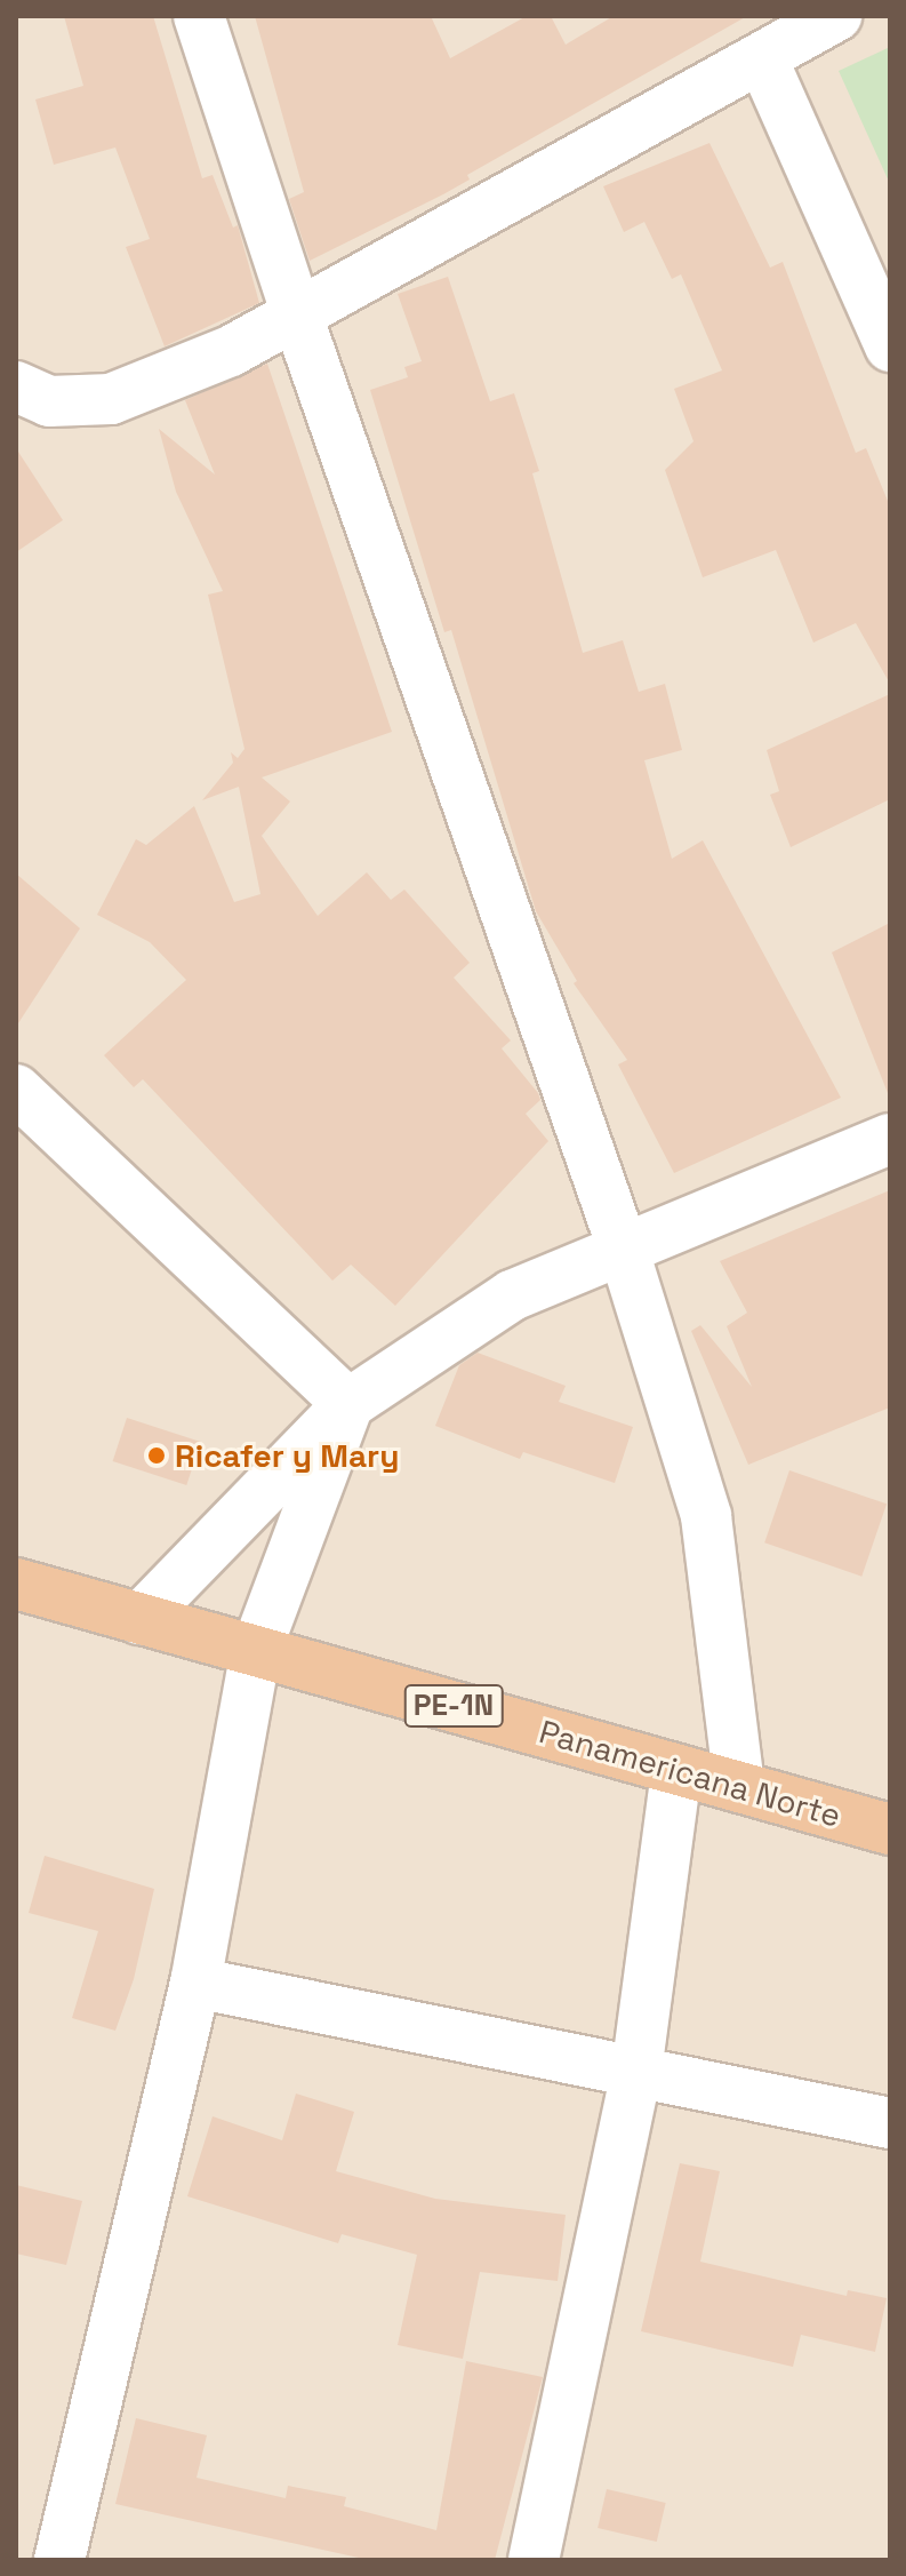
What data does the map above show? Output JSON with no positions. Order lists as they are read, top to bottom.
{
  "streets": {
    "highway": ["PE-1N", "Panamericana Norte"]
  },
  "places": ["Ricafer y Mary"]
}
